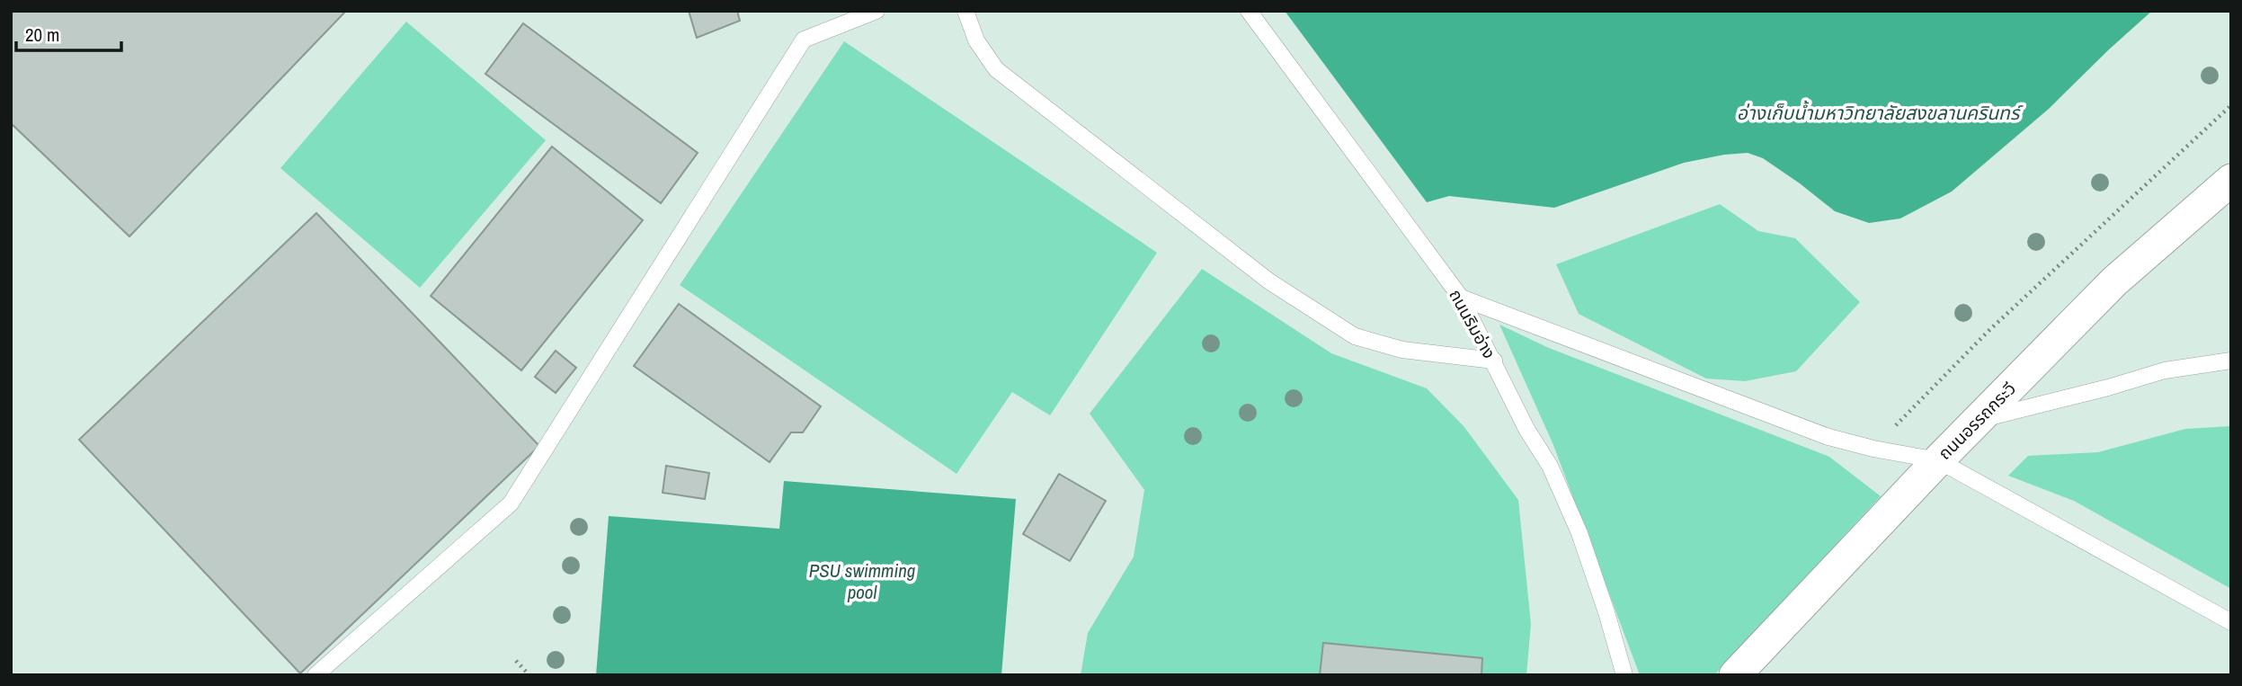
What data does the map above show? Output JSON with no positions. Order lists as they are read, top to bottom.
{
  "streets": {
    "street": ["ถนนอรรถกระวี"],
    "lane": ["ถนนริมอ่าง"]
  },
  "water": ["อ่างเก็บน้ำมหาวิทยาลัยสงขลานครินทร์", "PSU swimming pool"],
  "scale_bar": "20 m"
}
